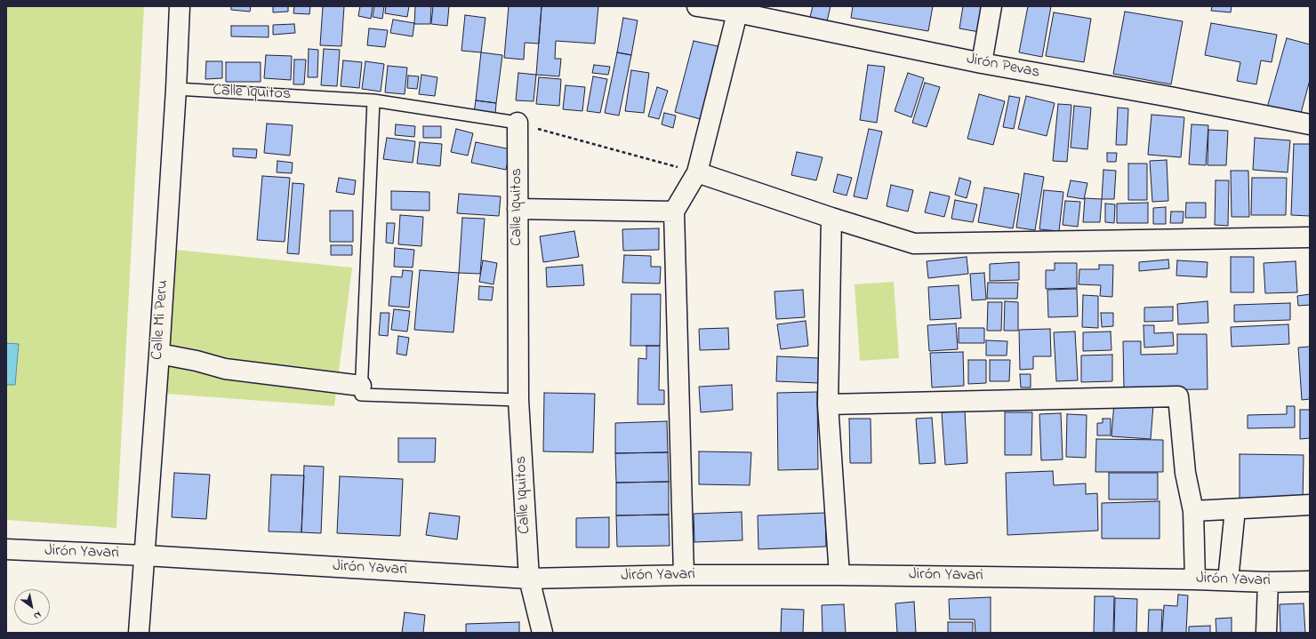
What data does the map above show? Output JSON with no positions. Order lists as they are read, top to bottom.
{
  "streets": {
    "street": [
      "Jirón Pevas",
      "Calle Iquitos",
      "Calle Mi Peru",
      "Jirón Yavari"
    ]
  },
  "crossings": [
    ["Calle Iquitos", "Calle Mi Peru"],
    ["Calle Iquitos", "Jirón Yavari"],
    ["Calle Mi Peru", "Jirón Yavari"]
  ],
  "north": "bottom right"
}
